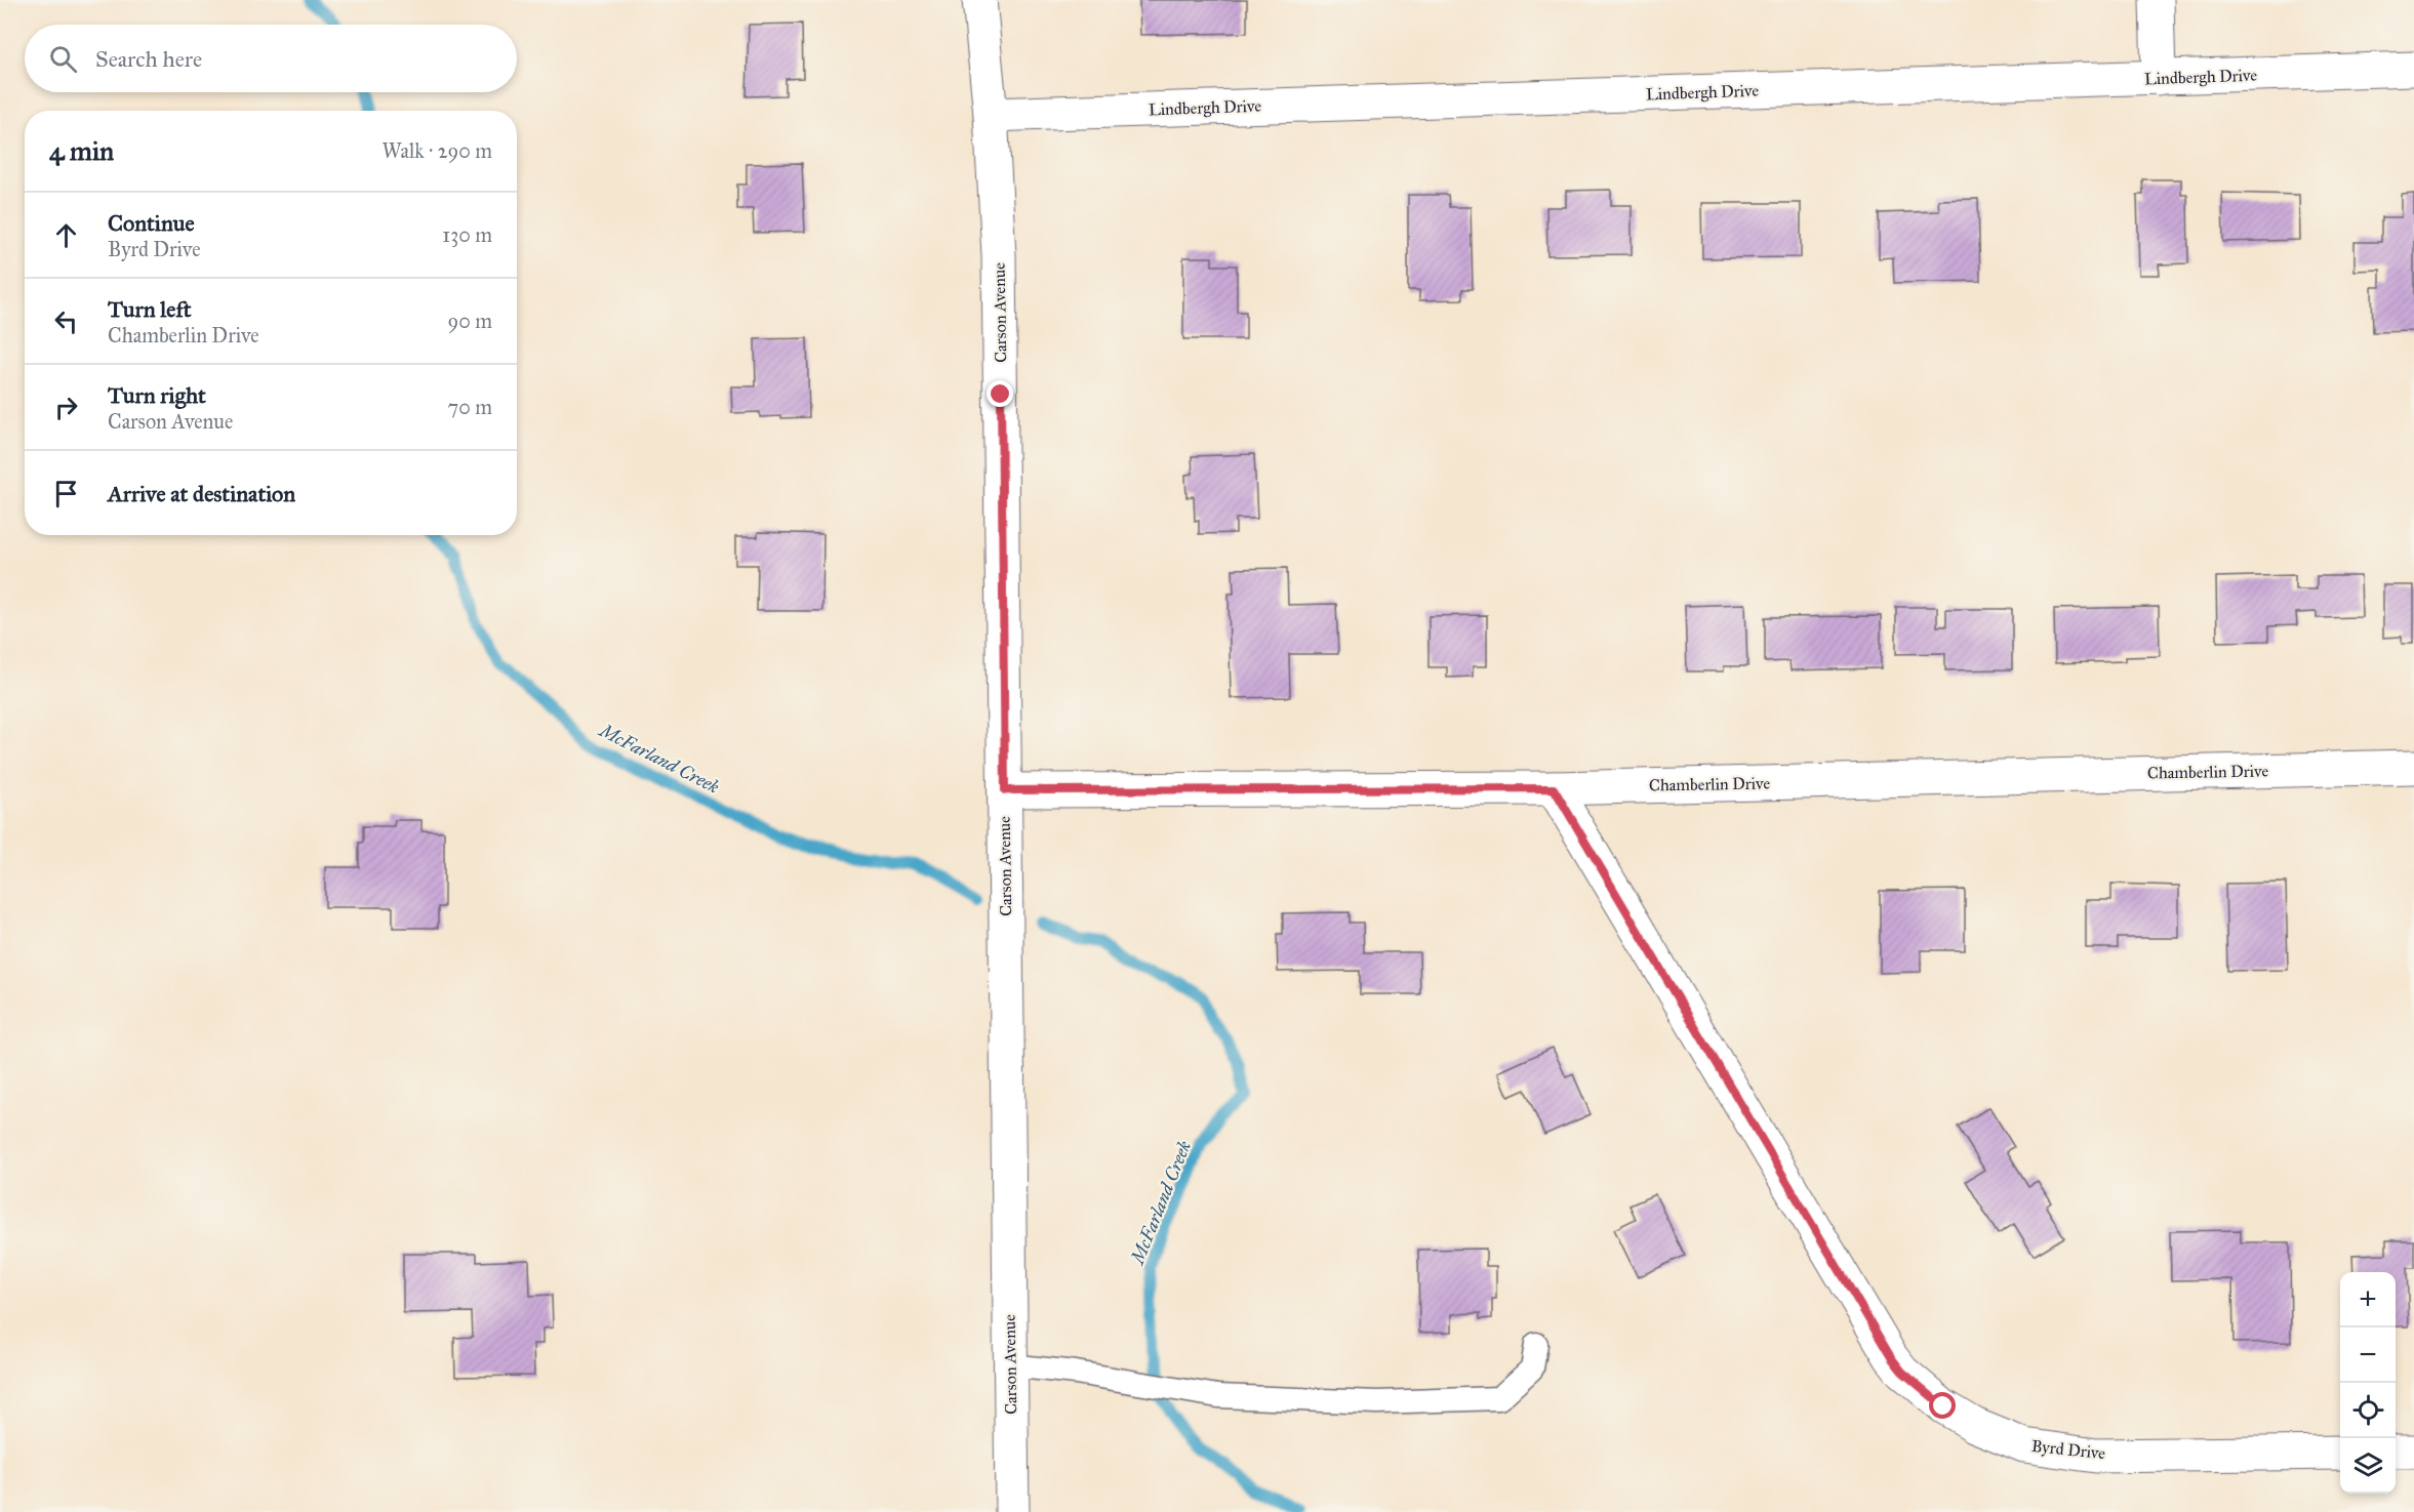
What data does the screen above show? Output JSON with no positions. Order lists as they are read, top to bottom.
{
  "streets": {
    "street": [
      "Lindbergh Drive",
      "Carson Avenue",
      "Chamberlin Drive",
      "Byrd Drive"
    ]
  },
  "crossings": [
    ["Lindbergh Drive", "Carson Avenue"],
    ["Carson Avenue", "Chamberlin Drive"],
    ["Chamberlin Drive", "Byrd Drive"]
  ],
  "water": ["McFarland Creek"],
  "page": {
    "search": "Search here",
    "heading": ["4 min", "Walk · 290 m"],
    "list": [
      ["Continue", "Byrd Drive", "130 m"],
      ["Turn left", "Chamberlin Drive", "90 m"],
      ["Turn right", "Carson Avenue", "70 m"],
      "Arrive at destination"
    ],
    "map_buttons": ["+", "−"]
  }
}
